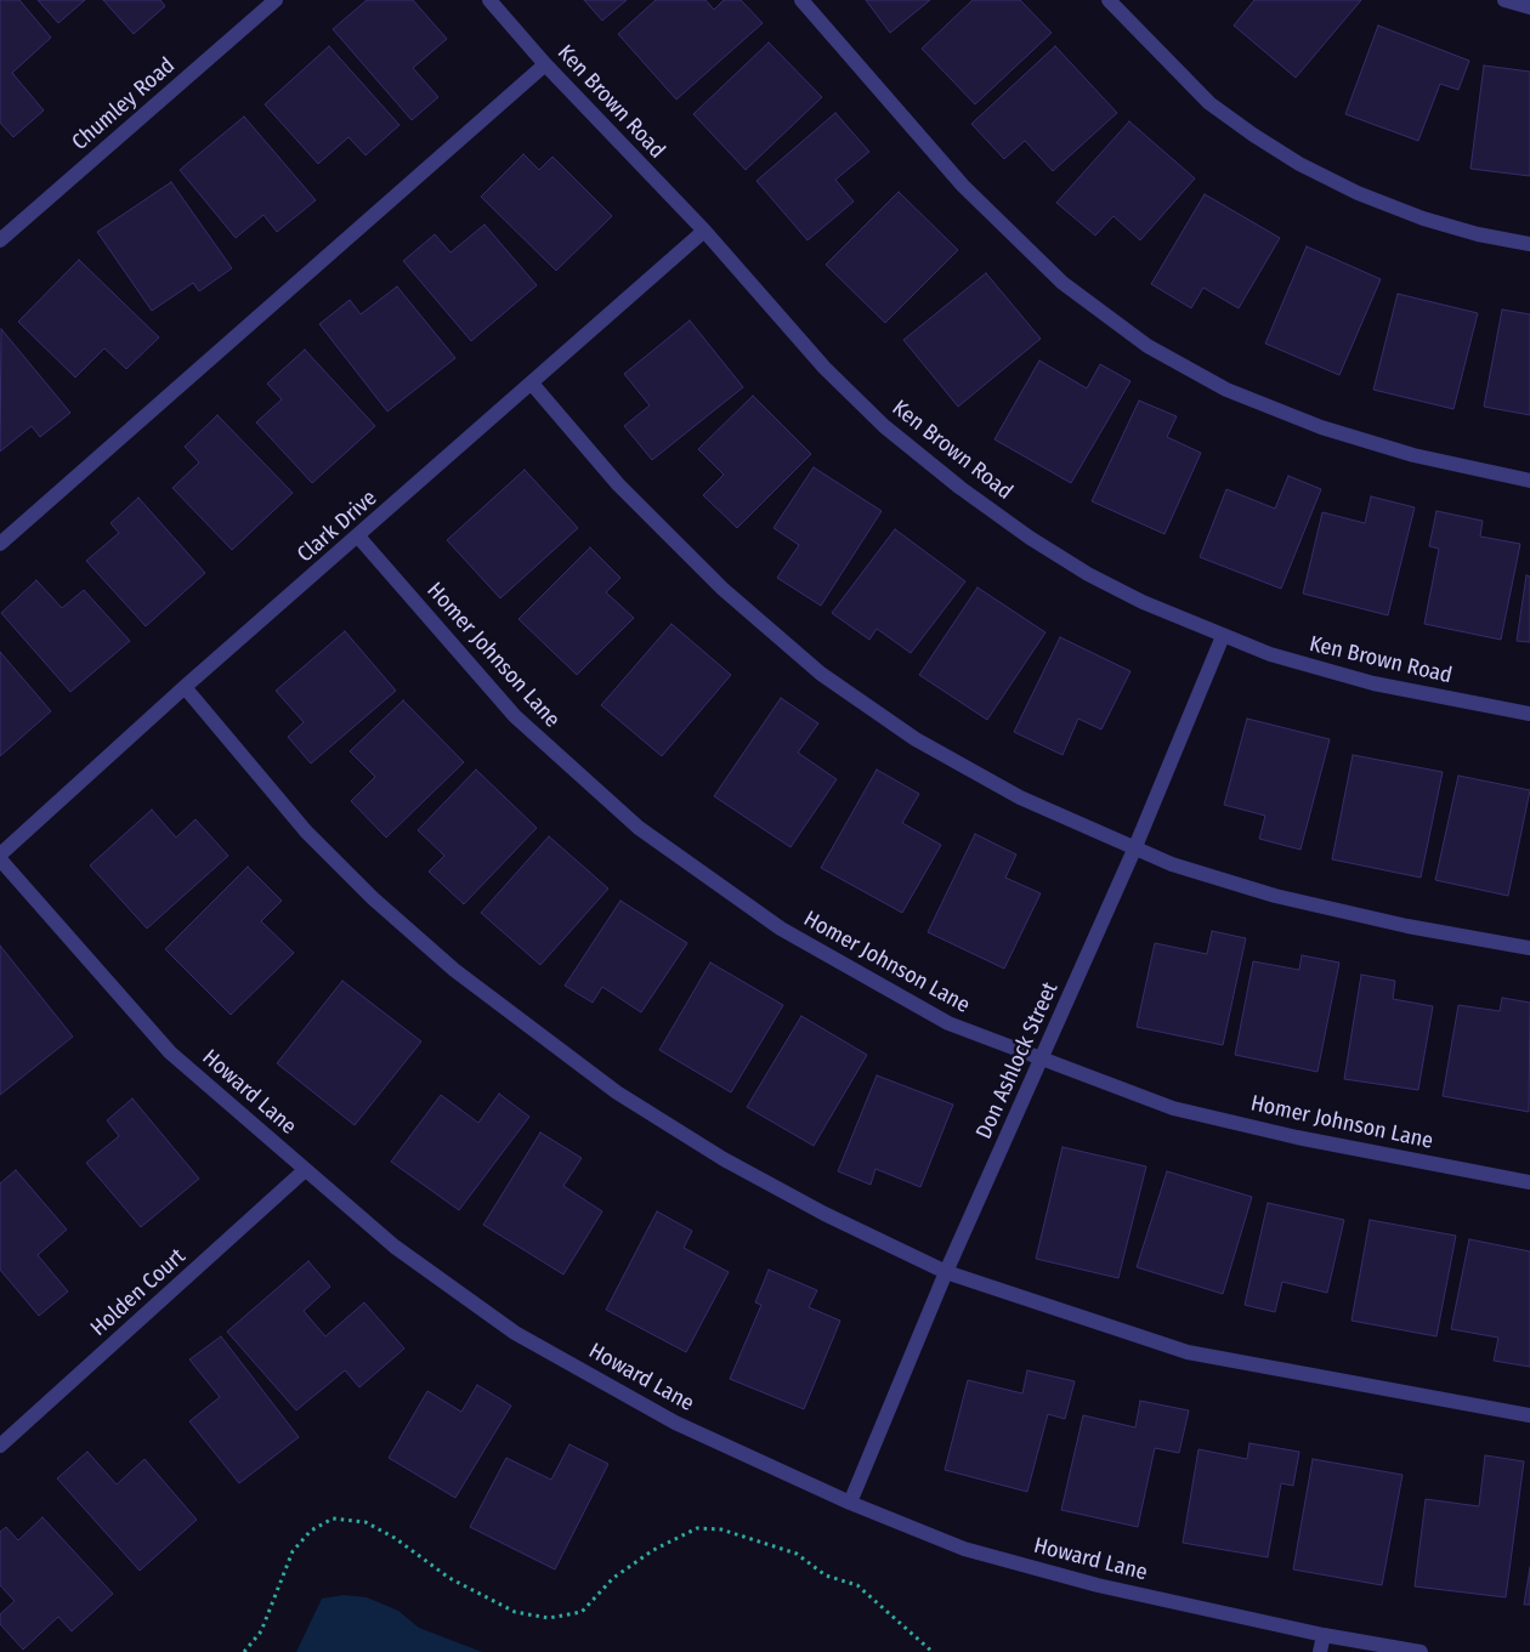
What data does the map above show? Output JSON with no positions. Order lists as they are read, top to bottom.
{
  "streets": {
    "street": [
      "Ken Brown Road",
      "Chumley Road",
      "Clark Drive",
      "Homer Johnson Lane",
      "Don Ashlock Street",
      "Howard Lane",
      "Holden Court"
    ]
  },
  "crossings": [
    ["Ken Brown Road", "Clark Drive"],
    ["Ken Brown Road", "Don Ashlock Street"],
    ["Clark Drive", "Homer Johnson Lane"],
    ["Clark Drive", "Howard Lane"],
    ["Homer Johnson Lane", "Don Ashlock Street"],
    ["Don Ashlock Street", "Howard Lane"],
    ["Howard Lane", "Holden Court"]
  ]
}
